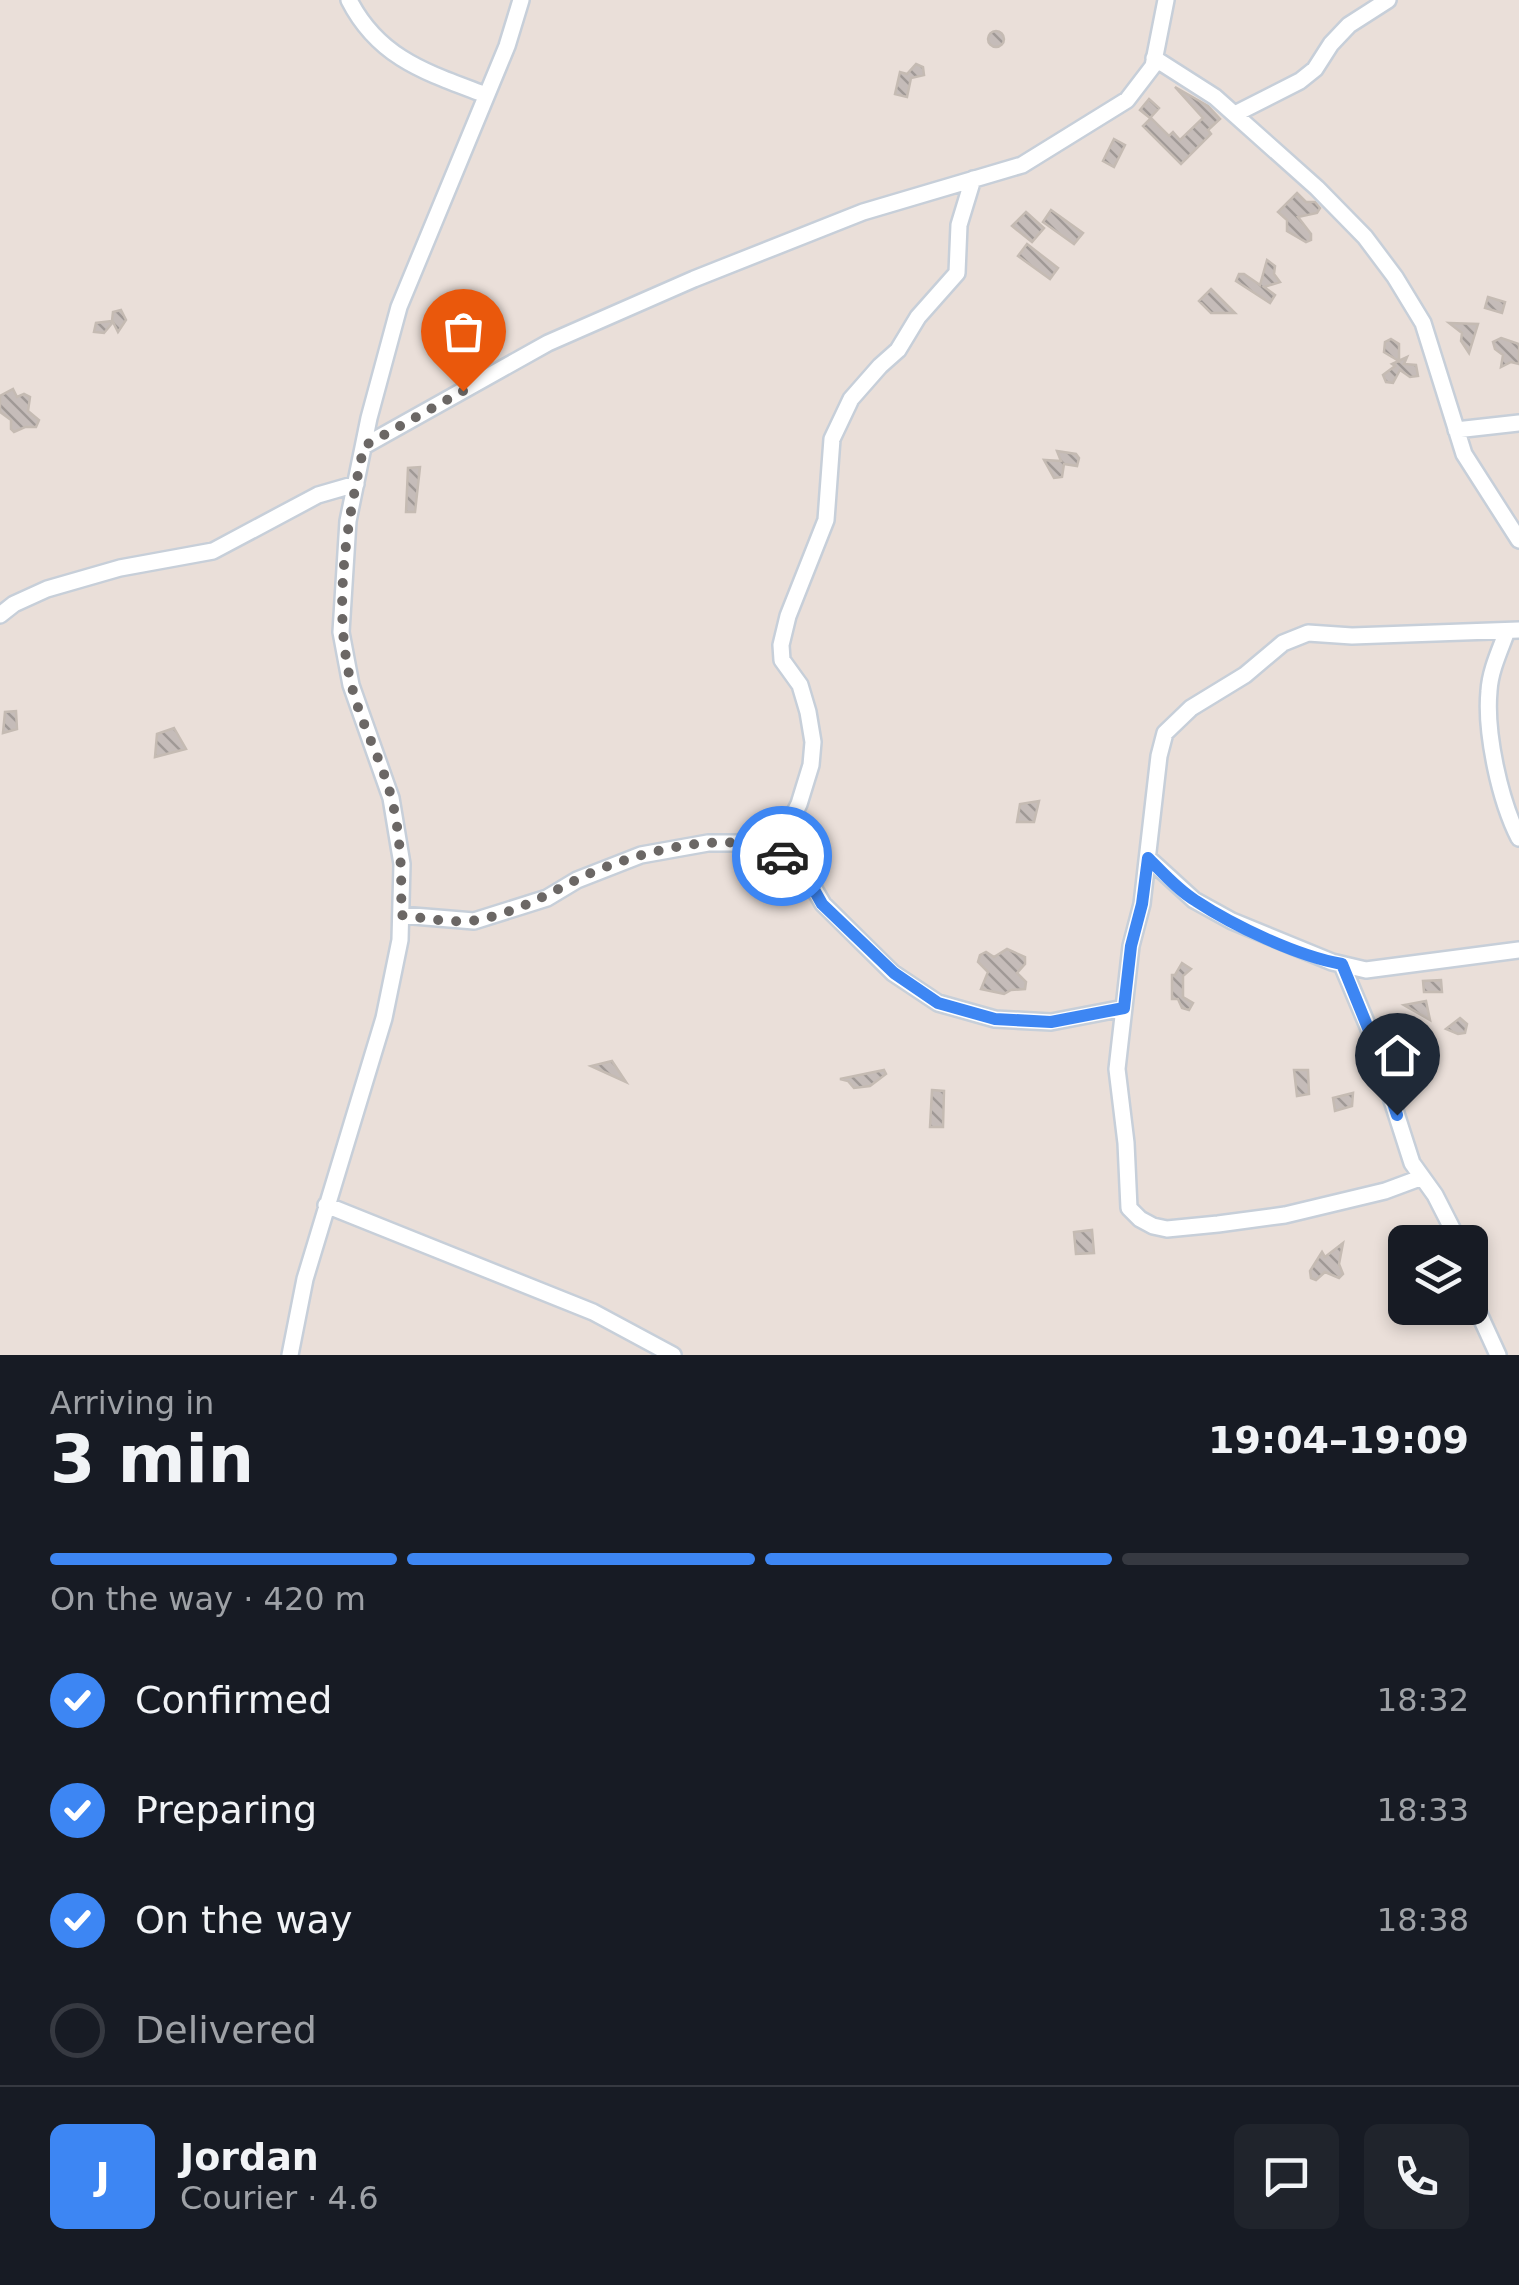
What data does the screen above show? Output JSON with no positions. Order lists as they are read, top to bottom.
{
  "page": {
    "heading": ["3 min", "Arriving in", "19:04–19:09"],
    "panel": ["Jordan", "Courier · 4.6"],
    "bar": "On the way · 420 m",
    "list": [
      ["Confirmed", "18:32"],
      ["Preparing", "18:33"],
      ["On the way", "18:38"],
      "Delivered"
    ],
    "round": "J"
  }
}
